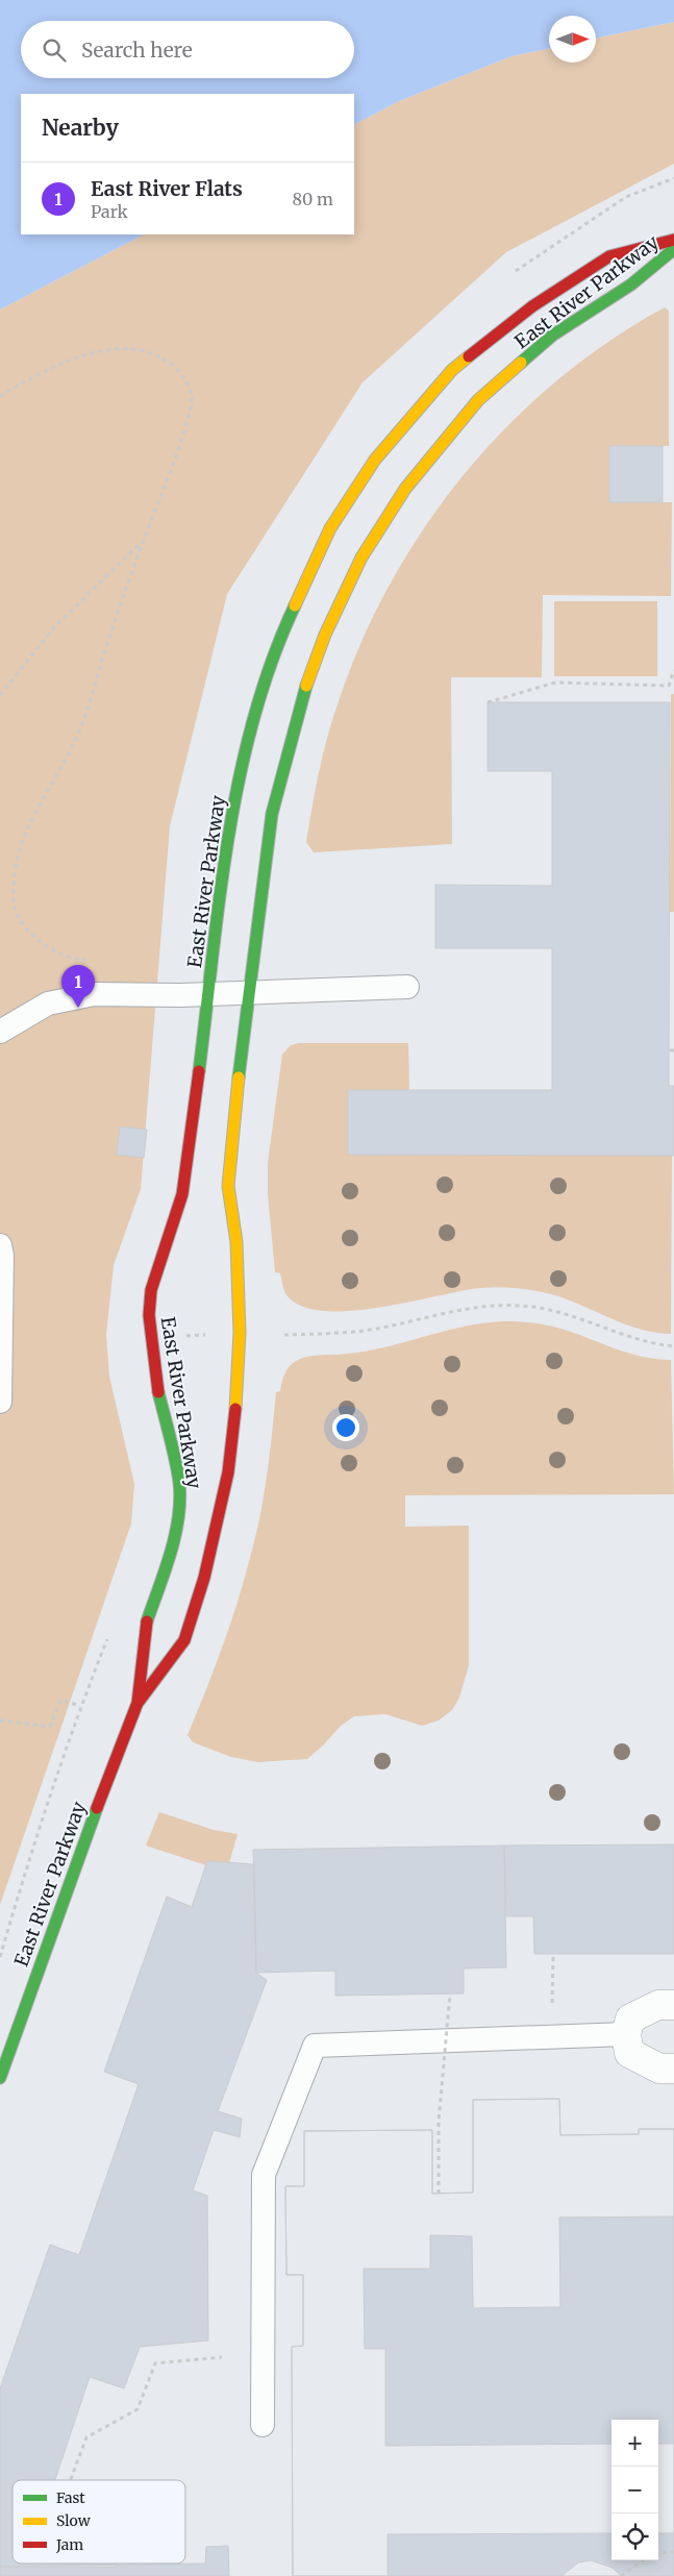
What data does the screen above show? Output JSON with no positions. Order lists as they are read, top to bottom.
{
  "streets": {
    "street": ["East River Parkway"]
  },
  "legend": ["Fast", "Slow", "Jam"],
  "north": "right",
  "page": {
    "search": "Search here",
    "heading": "Nearby",
    "list": [
      {
        "mark": "1",
        "name": "East River Flats",
        "note": "Park",
        "value": "80 m"
      }
    ],
    "pins": "1",
    "map_buttons": ["+", "−"]
  }
}
